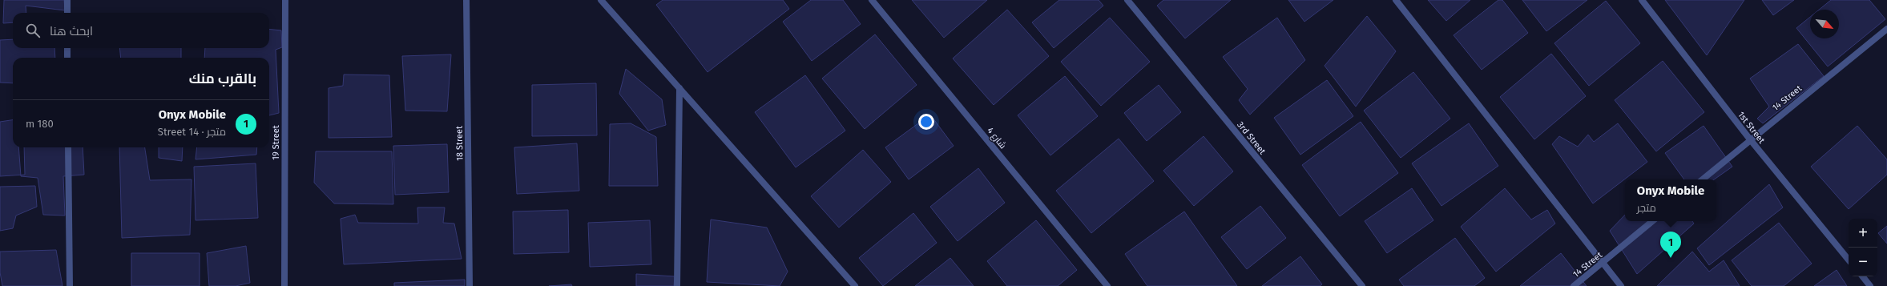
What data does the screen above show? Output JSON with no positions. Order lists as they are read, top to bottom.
{
  "streets": {
    "street": [
      "14 Street",
      "1st Street",
      "شارع 4",
      "3rd Street",
      "19 Street",
      "18 Street"
    ]
  },
  "crossings": [
    ["14 Street", "1st Street"]
  ],
  "north": "bottom right",
  "page": {
    "search": "ابحث هنا",
    "heading": "بالقرب منك",
    "list": [
      {
        "mark": "1",
        "name": "Onyx Mobile",
        "note": "متجر · 14 Street",
        "value": "180 m"
      }
    ],
    "popup": ["Onyx Mobile", "متجر"],
    "map_buttons": ["+", "−"],
    "pins": "1"
  }
}
